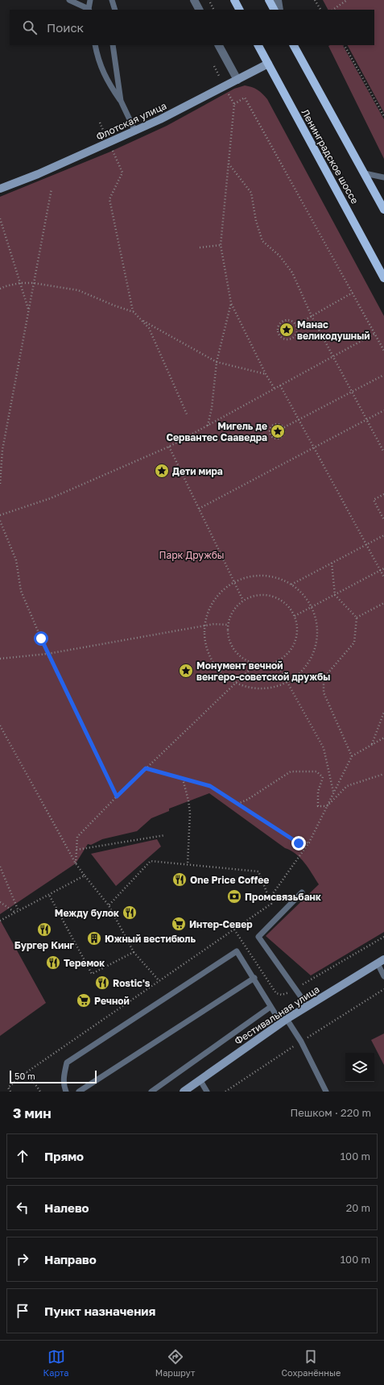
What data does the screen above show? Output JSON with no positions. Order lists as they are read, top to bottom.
{
  "streets": {
    "main road": ["Ленинградское шоссе"],
    "street": ["Флотская улица", "Фестивальная улица"]
  },
  "crossings": [
    ["Флотская улица", "Ленинградское шоссе"]
  ],
  "parks": ["Парк Дружбы"],
  "places": {
    "place": [
      "Манас великодушный",
      "Мигель де Сервантес Сааведра",
      "Дети мира",
      "Монумент вечной венгеро-советской дружбы"
    ],
    "restaurant": [
      "One Price Coffee",
      "Между булок",
      "Бургер Кинг",
      "Теремок",
      "Rostic's"
    ],
    "bank": ["Промсвязьбанк"],
    "supermarket": ["Интер-Север", "Речной"],
    "building": ["Южный вестибюль"]
  },
  "scale_bar": "50 m",
  "page": {
    "search": "Поиск",
    "scale": "50 m",
    "heading": ["3 мин", "Пешком · 220 m"],
    "list": [
      ["Прямо", "100 m"],
      ["Налево", "20 m"],
      ["Направо", "100 m"],
      "Пункт назначения"
    ],
    "nav": ["Карта", "Маршрут", "Сохранённые"]
  }
}
